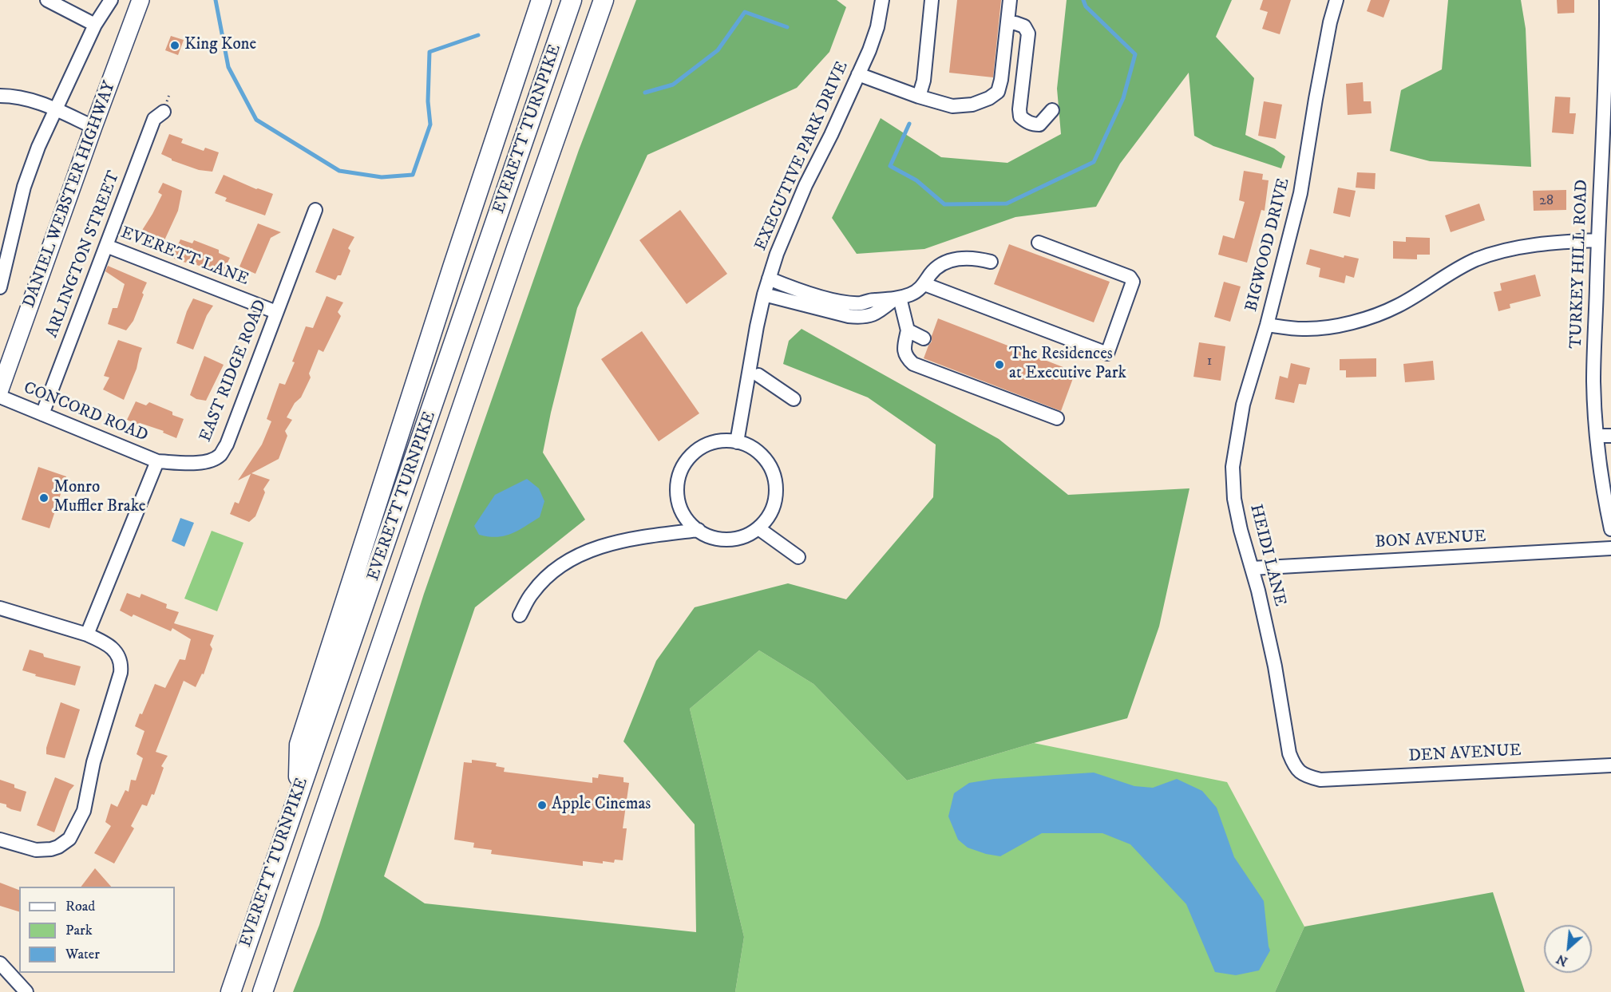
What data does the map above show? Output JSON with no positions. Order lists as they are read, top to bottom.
{
  "streets": {
    "highway": ["EVERETT TURNPIKE"],
    "main road": ["DANIEL WEBSTER HIGHWAY"],
    "street": [
      "EXECUTIVE PARK DRIVE",
      "BIGWOOD DRIVE",
      "ARLINGTON STREET",
      "EVERETT LANE",
      "TURKEY HILL ROAD",
      "EAST RIDGE ROAD",
      "CONCORD ROAD",
      "BON AVENUE",
      "HEIDI LANE",
      "DEN AVENUE"
    ]
  },
  "crossings": [
    ["BIGWOOD DRIVE", "TURKEY HILL ROAD"],
    ["BIGWOOD DRIVE", "HEIDI LANE"],
    ["ARLINGTON STREET", "EVERETT LANE"],
    ["ARLINGTON STREET", "CONCORD ROAD"],
    ["EVERETT LANE", "EAST RIDGE ROAD"],
    ["EAST RIDGE ROAD", "CONCORD ROAD"],
    ["BON AVENUE", "HEIDI LANE"],
    ["HEIDI LANE", "DEN AVENUE"]
  ],
  "places": [
    "King Kone",
    "The Residences at Executive Park",
    "Monro Muffler Brake",
    "Apple Cinemas"
  ],
  "house_numbers": ["28", "1"],
  "legend": ["Road", "Park", "Water"],
  "north": "bottom left"
}
